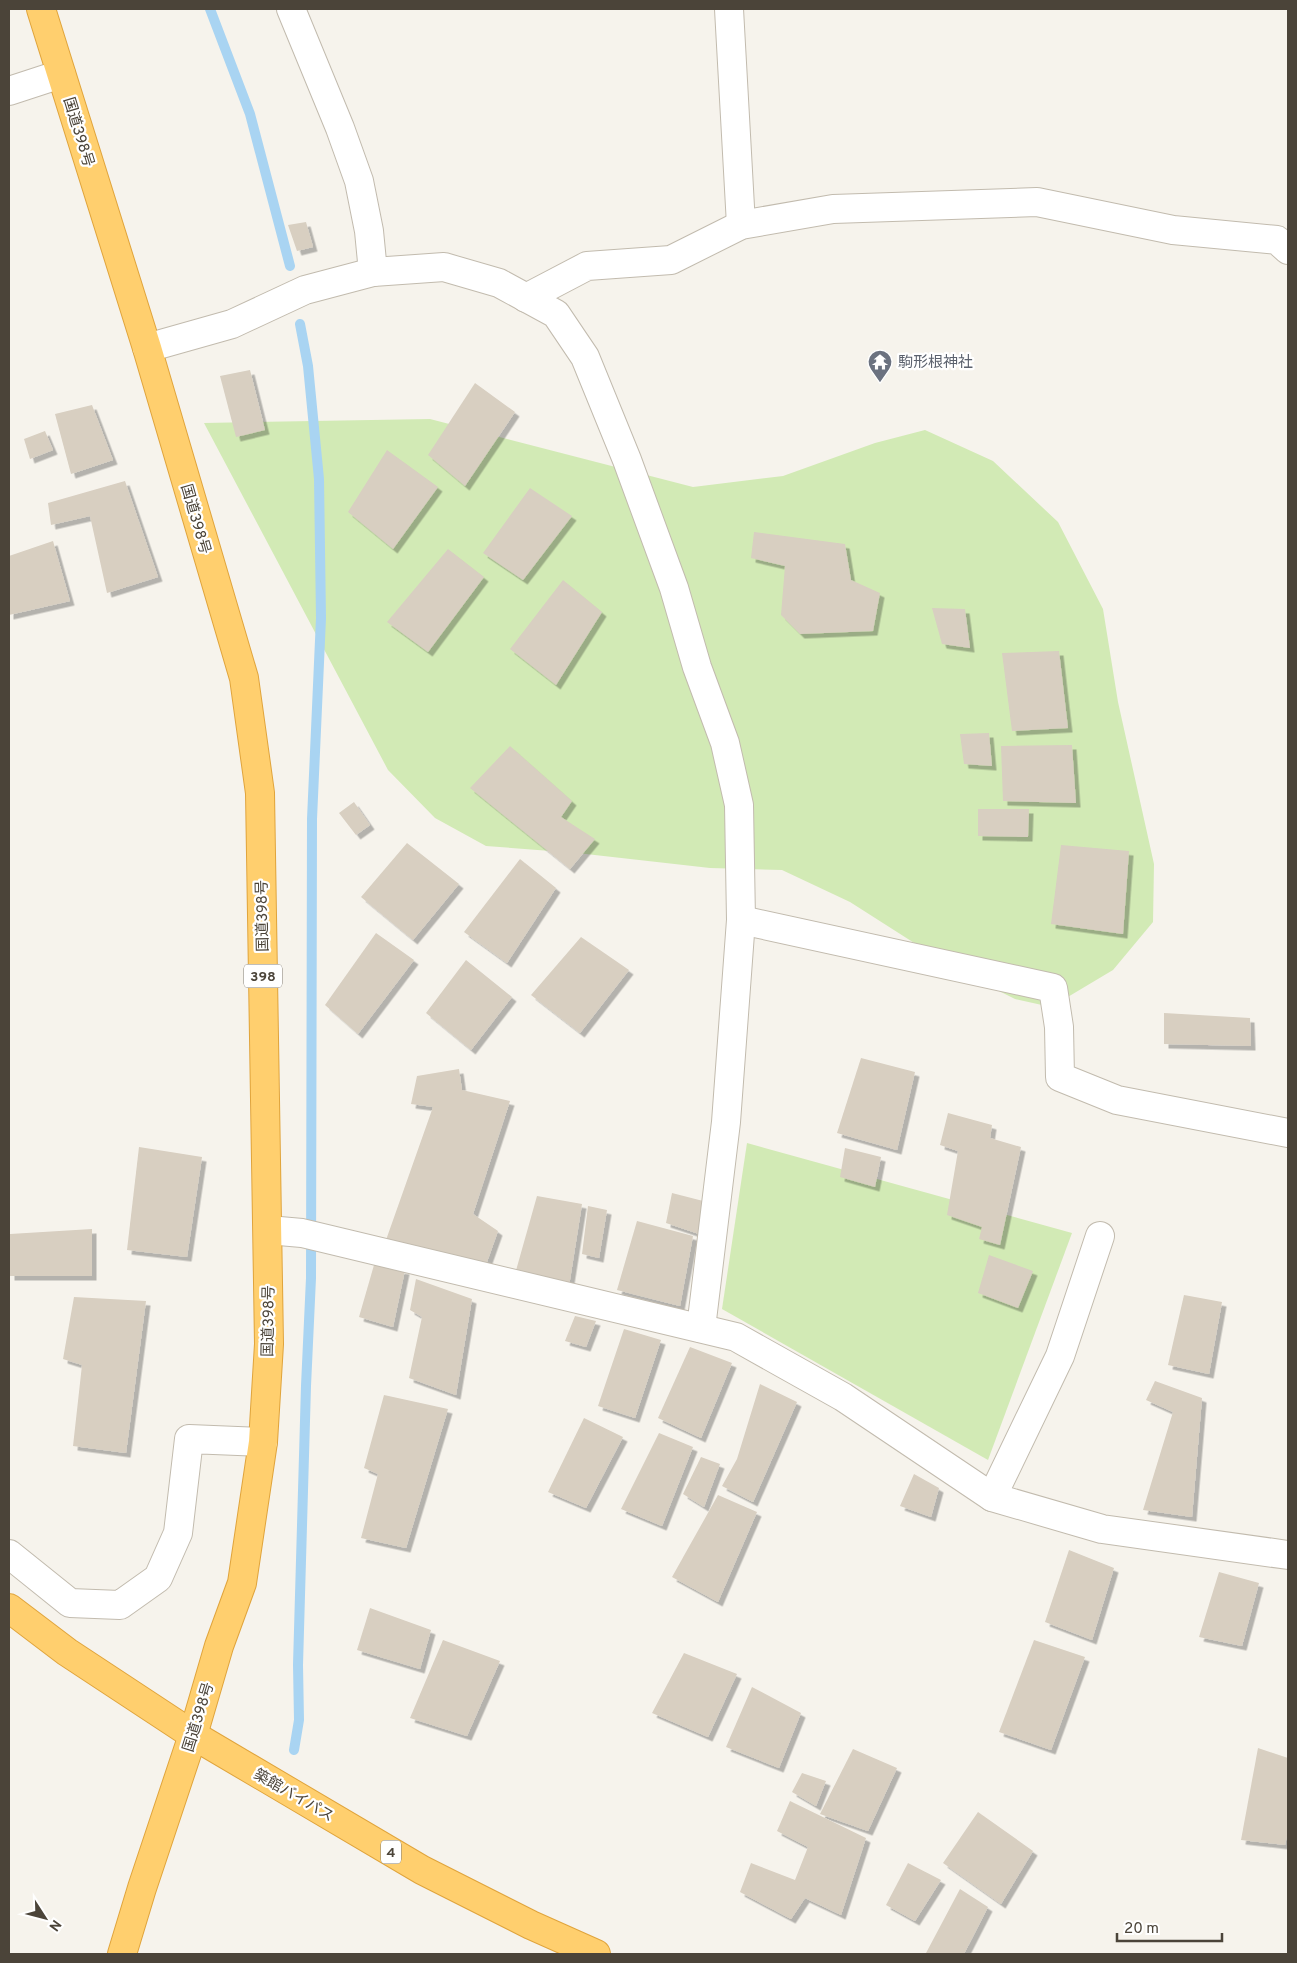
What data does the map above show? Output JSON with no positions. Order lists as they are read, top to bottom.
{
  "streets": {
    "highway": [
      "国道398号",
      "398",
      "築館バイパス",
      "4"
    ]
  },
  "crossings": [
    ["国道398号", "築館バイパス"]
  ],
  "places": {
    "temple": ["駒形根神社"]
  },
  "scale_bar": "20 m",
  "north": "bottom right"
}
